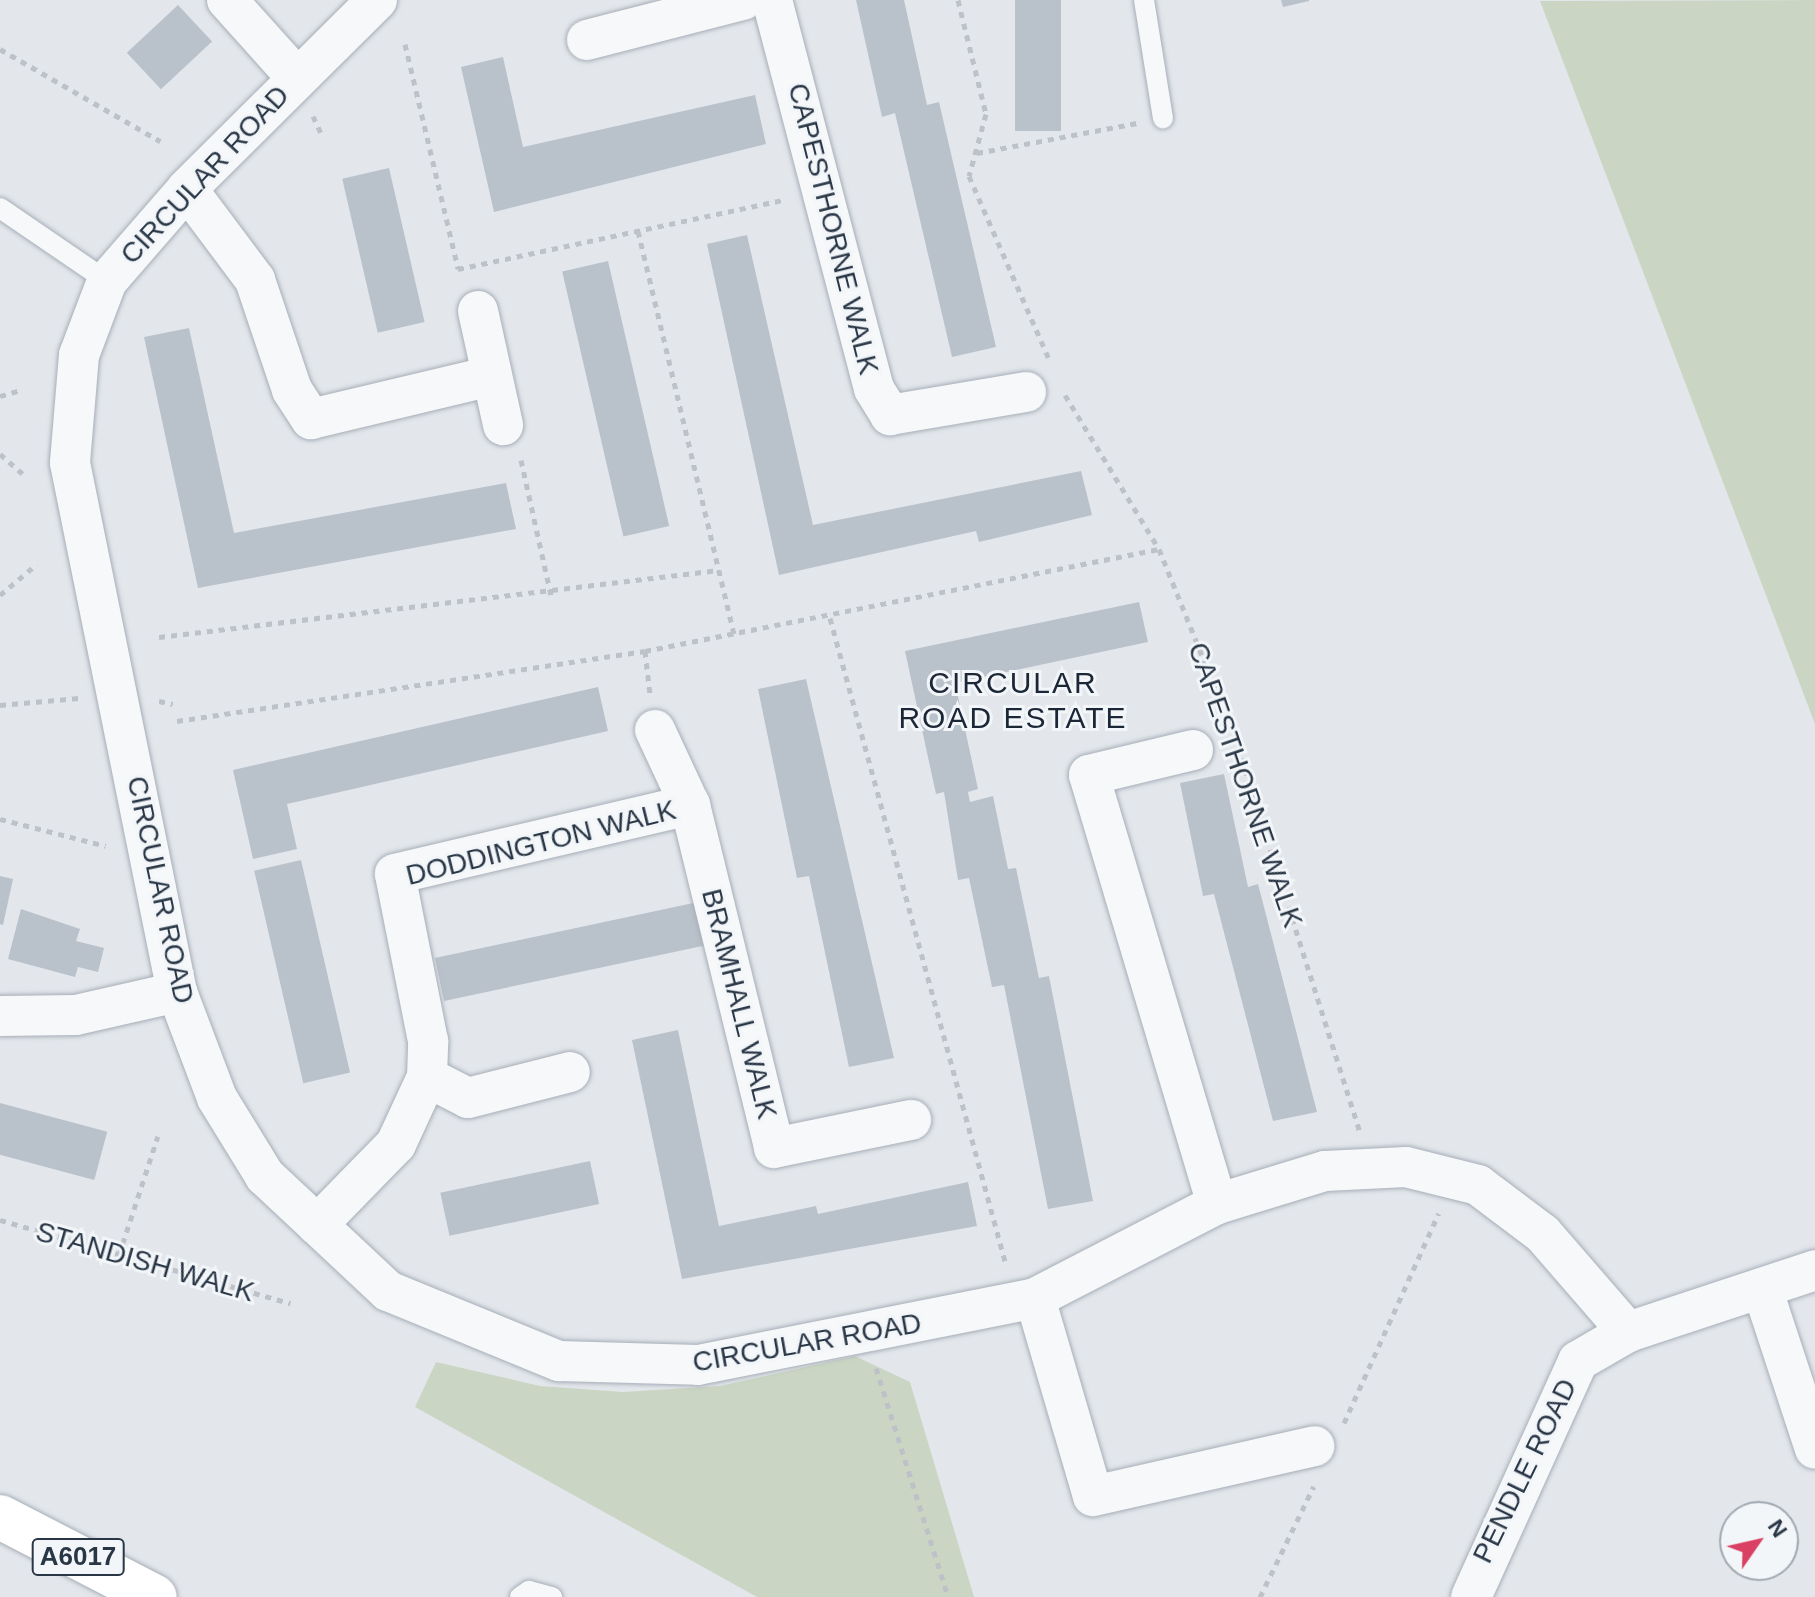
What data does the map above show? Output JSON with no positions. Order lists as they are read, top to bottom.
{
  "streets": {
    "highway": ["A6017"],
    "street": [
      "CIRCULAR ROAD",
      "CAPESTHORNE WALK",
      "DODDINGTON WALK",
      "BRAMHALL WALK",
      "PENDLE ROAD"
    ],
    "path": ["STANDISH WALK"]
  },
  "crossings": [
    ["CIRCULAR ROAD", "CAPESTHORNE WALK"],
    ["CIRCULAR ROAD", "DODDINGTON WALK"],
    ["CIRCULAR ROAD", "PENDLE ROAD"],
    ["DODDINGTON WALK", "BRAMHALL WALK"]
  ],
  "districts": ["CIRCULAR ROAD ESTATE"],
  "north": "top right"
}
